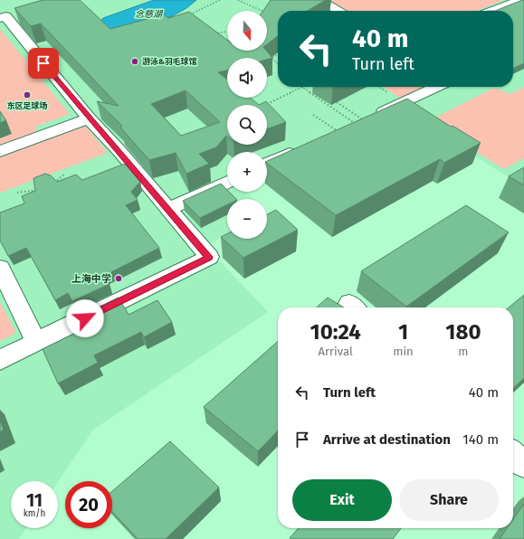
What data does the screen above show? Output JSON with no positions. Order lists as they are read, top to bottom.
{
  "water": ["念慈湖"],
  "places": ["游泳&羽毛球馆", "东区足球场", "上海中学"],
  "north": "bottom",
  "page": {
    "map_buttons": ["+", "−"],
    "turn": ["40 m", "Turn left"],
    "eta": [
      "10:24",
      "Arrival",
      "1",
      "min",
      "180",
      "m"
    ],
    "list": [
      {
        "name": "Turn left",
        "value": "40 m"
      },
      {
        "name": "Arrive at destination",
        "value": "140 m"
      }
    ],
    "buttons": ["Exit", "Share"],
    "speed": "11 km/h",
    "limit": "20"
  }
}
